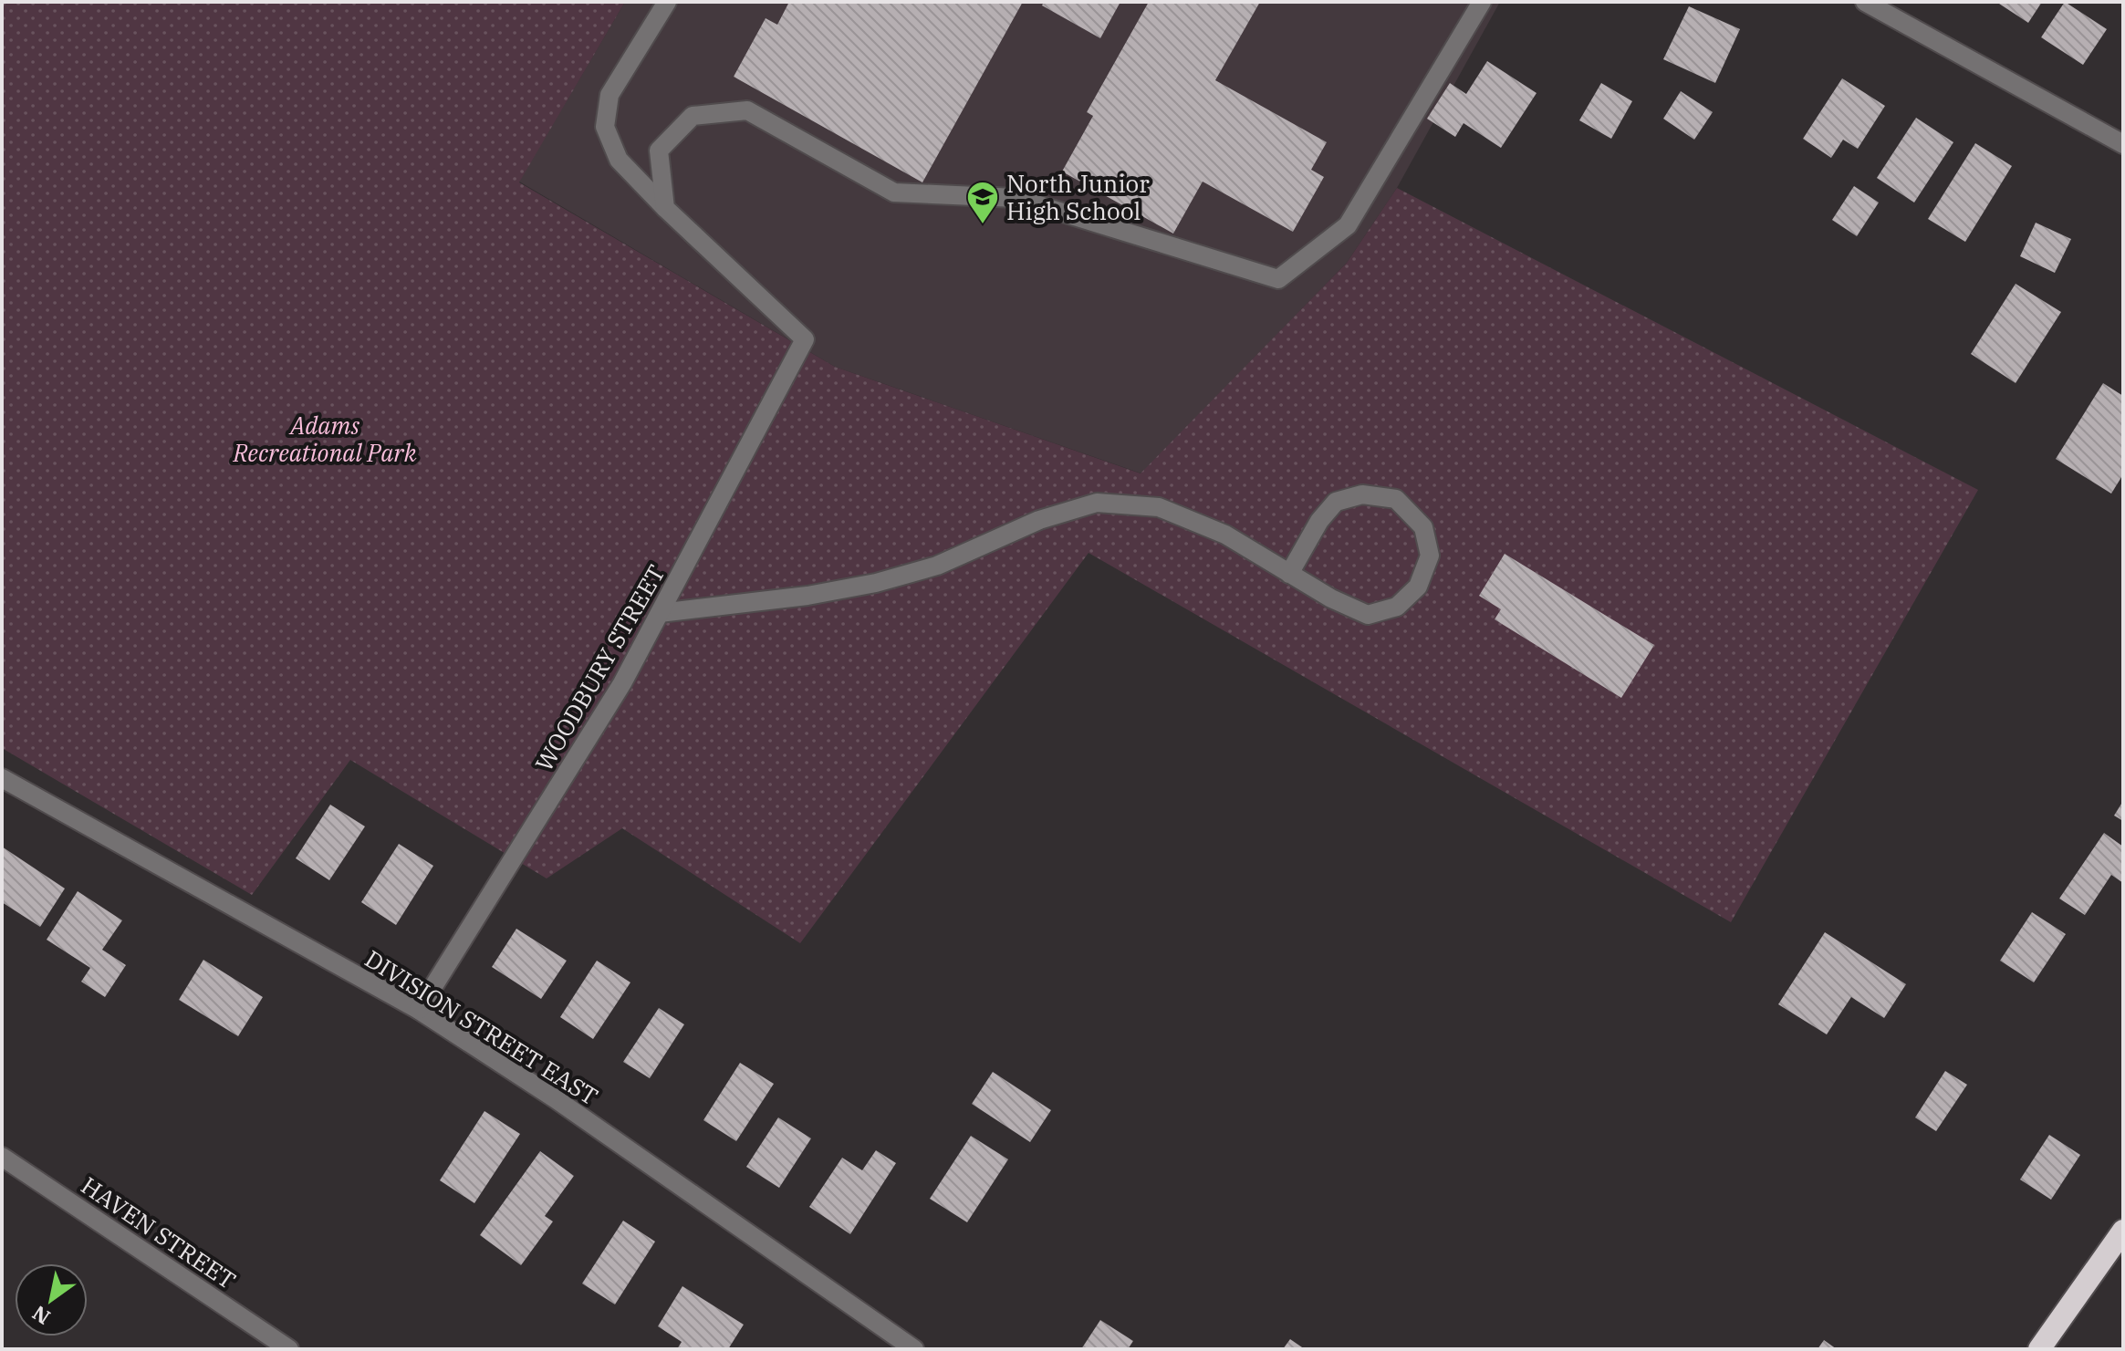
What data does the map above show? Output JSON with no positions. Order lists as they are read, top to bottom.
{
  "streets": {
    "street": ["WOODBURY STREET", "DIVISION STREET EAST", "HAVEN STREET"]
  },
  "crossings": [
    ["WOODBURY STREET", "DIVISION STREET EAST"]
  ],
  "parks": ["Adams Recreational Park"],
  "places": {
    "school or university": ["North Junior High School"]
  },
  "north": "bottom left"
}
